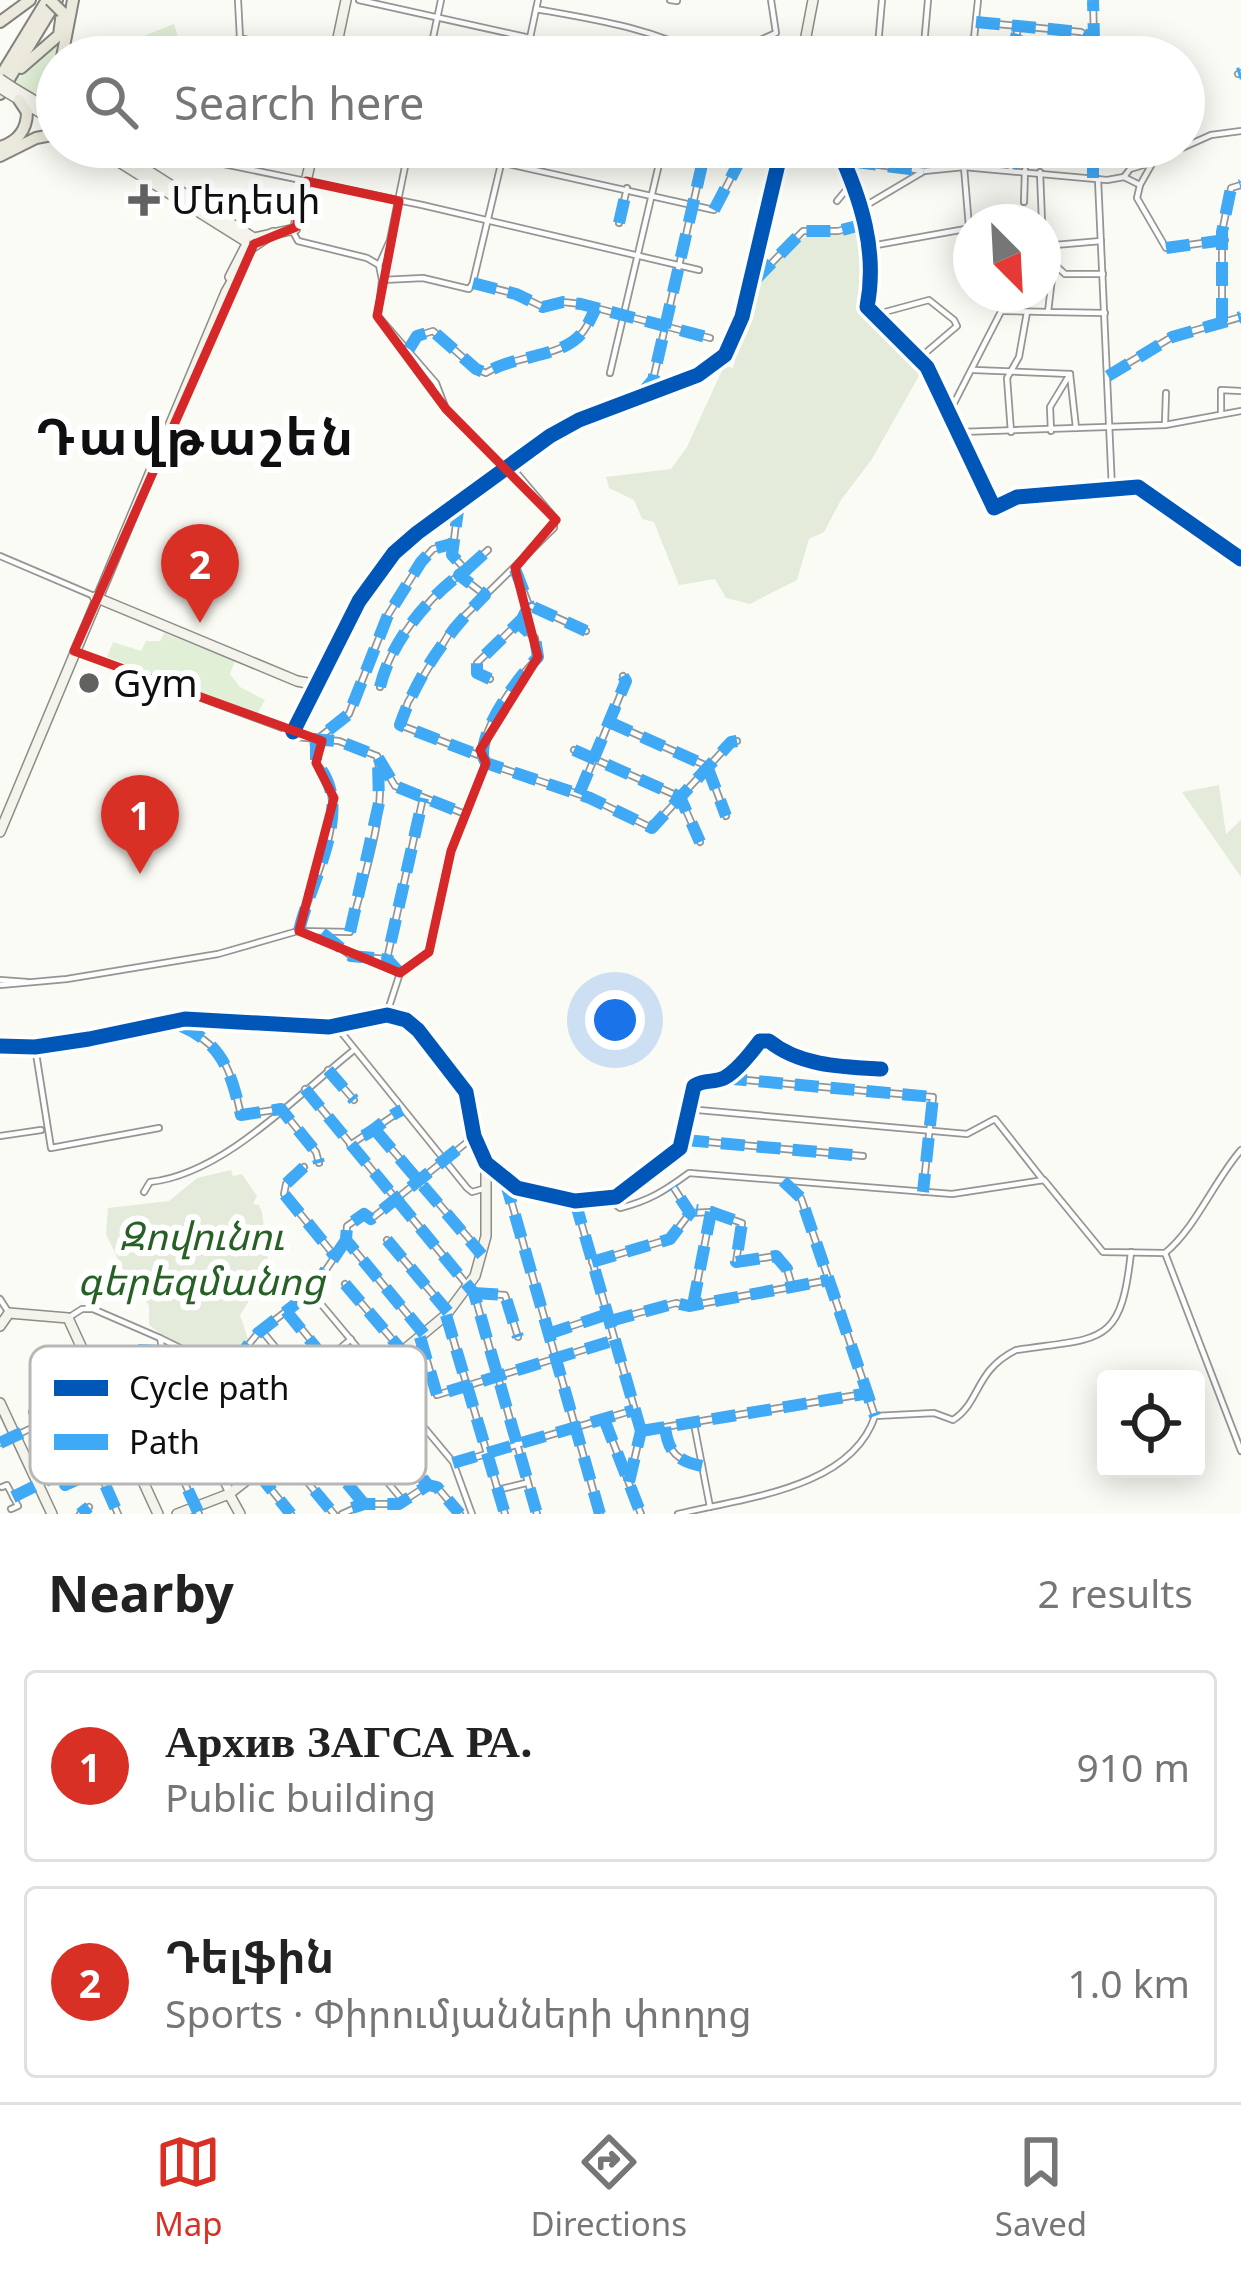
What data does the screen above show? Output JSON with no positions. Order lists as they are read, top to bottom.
{
  "districts": ["Դավթաշեն"],
  "parks": ["Զովունու գերեզմանոց"],
  "places": {
    "health": ["Մեդեսի"],
    "other": ["Gym"]
  },
  "legend": ["Cycle path", "Path"],
  "north": "bottom right",
  "page": {
    "search": "Search here",
    "pins": ["2", "1"],
    "heading": ["Nearby", "2 results"],
    "list": [
      {
        "mark": "1",
        "name": "Архив ЗАГСА РА.",
        "note": "Public building",
        "value": "910 m"
      },
      {
        "mark": "2",
        "name": "Դելֆին",
        "note": "Sports · Փիրումյանների փողոց",
        "value": "1.0 km"
      }
    ],
    "nav": ["Map", "Directions", "Saved"]
  }
}
